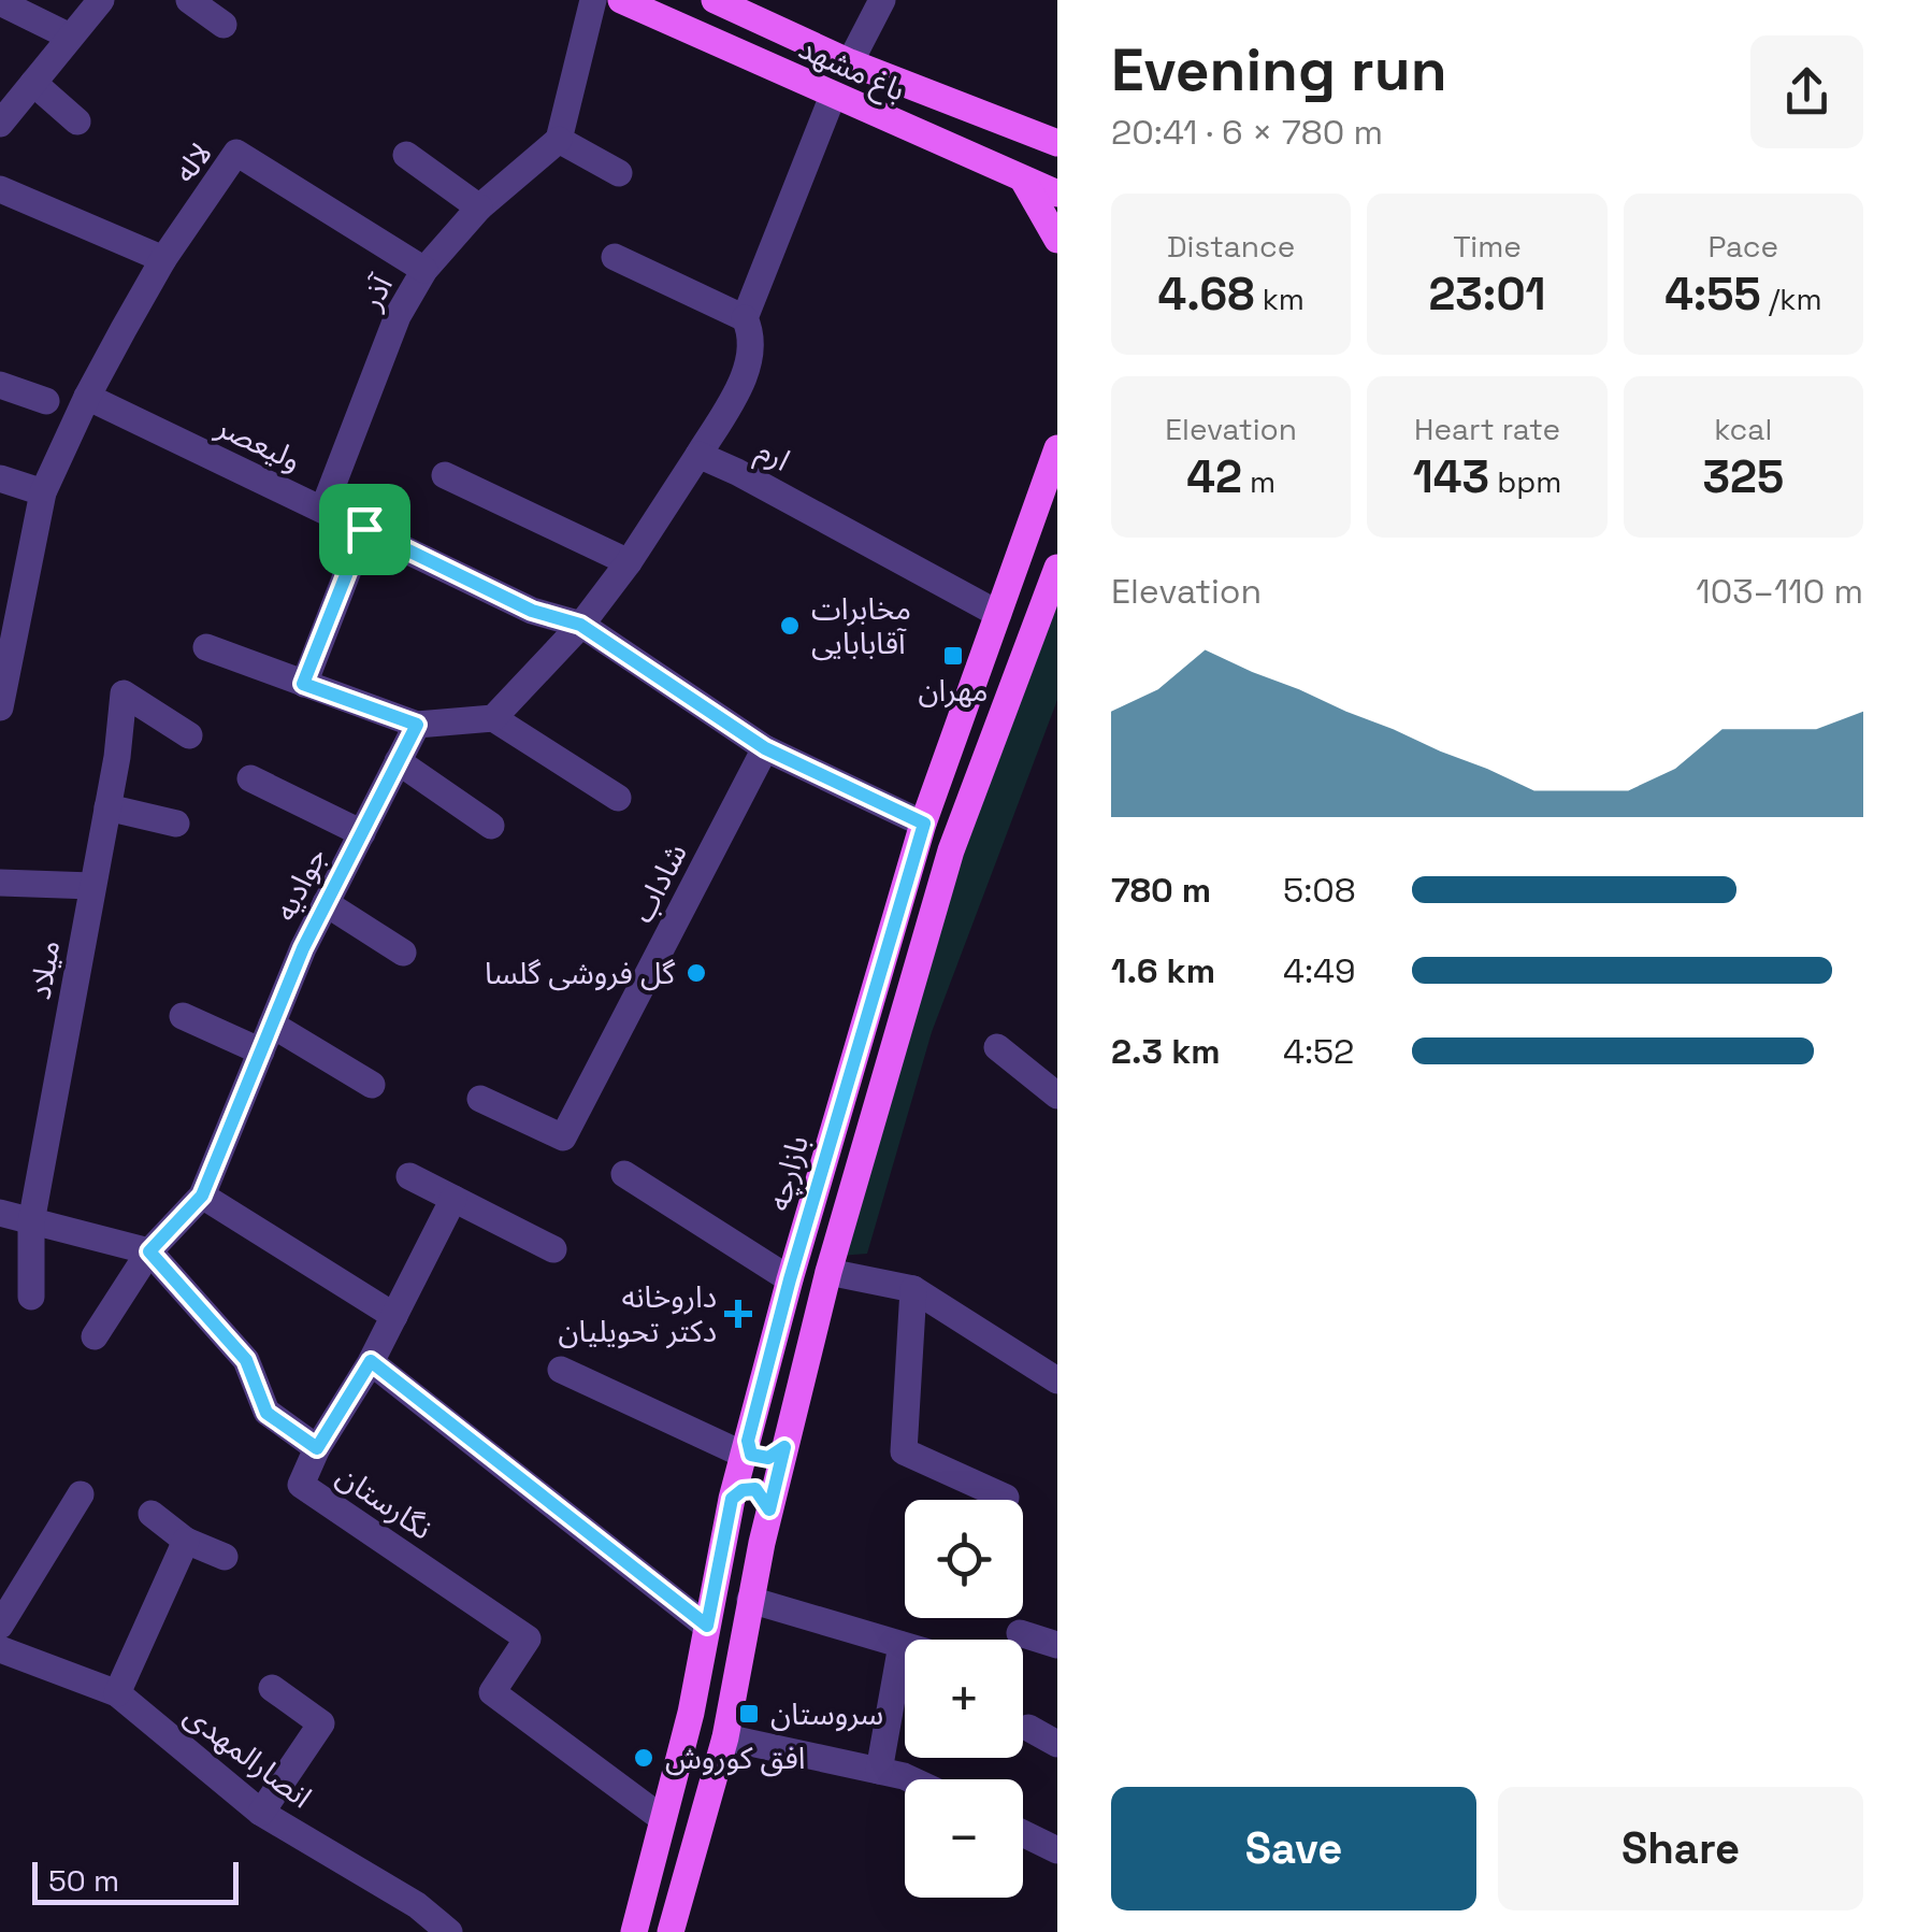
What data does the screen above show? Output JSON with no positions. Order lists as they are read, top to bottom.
{
  "streets": {
    "main road": ["باغ مشهد", "بازارچه"],
    "street": [
      "لاله",
      "آذر",
      "ولیعصر",
      "ارم",
      "شاداب",
      "جوادیه",
      "میلاد",
      "نگارستان",
      "انصارالمهدی"
    ]
  },
  "crossings": [
    ["لاله", "آذر"],
    ["لاله", "ولیعصر"],
    ["آذر", "ولیعصر"],
    ["ولیعصر", "شاداب"],
    ["ولیعصر", "بازارچه"],
    ["ارم", "بازارچه"],
    ["جوادیه", "نگارستان"],
    ["بازارچه", "نگارستان"]
  ],
  "places": {
    "other": ["مخابرات آقابابایی", "گل فروشی گلسا", "افق کوروش"],
    "transit": ["مهران", "سروستان"],
    "health": ["داروخانه دکتر تحویلیان"]
  },
  "scale_bar": "50 m",
  "page": {
    "heading": ["Evening run", "20:41 · 6 × 780 m"],
    "stats": [
      ["Distance", "4.68 km"],
      ["Time", "23:01"],
      ["Pace", "4:55 /km"],
      ["Elevation", "42 m"],
      ["Heart rate", "143 bpm"],
      ["kcal", "325"]
    ],
    "chart": ["Elevation", "103–110 m"],
    "list": [
      {
        "name": "780 m",
        "note": "5:08"
      },
      {
        "name": "1.6 km",
        "note": "4:49"
      },
      {
        "name": "2.3 km",
        "note": "4:52"
      }
    ],
    "map_buttons": ["+", "−"],
    "buttons": ["Save", "Share"],
    "scale": "50 m"
  }
}
